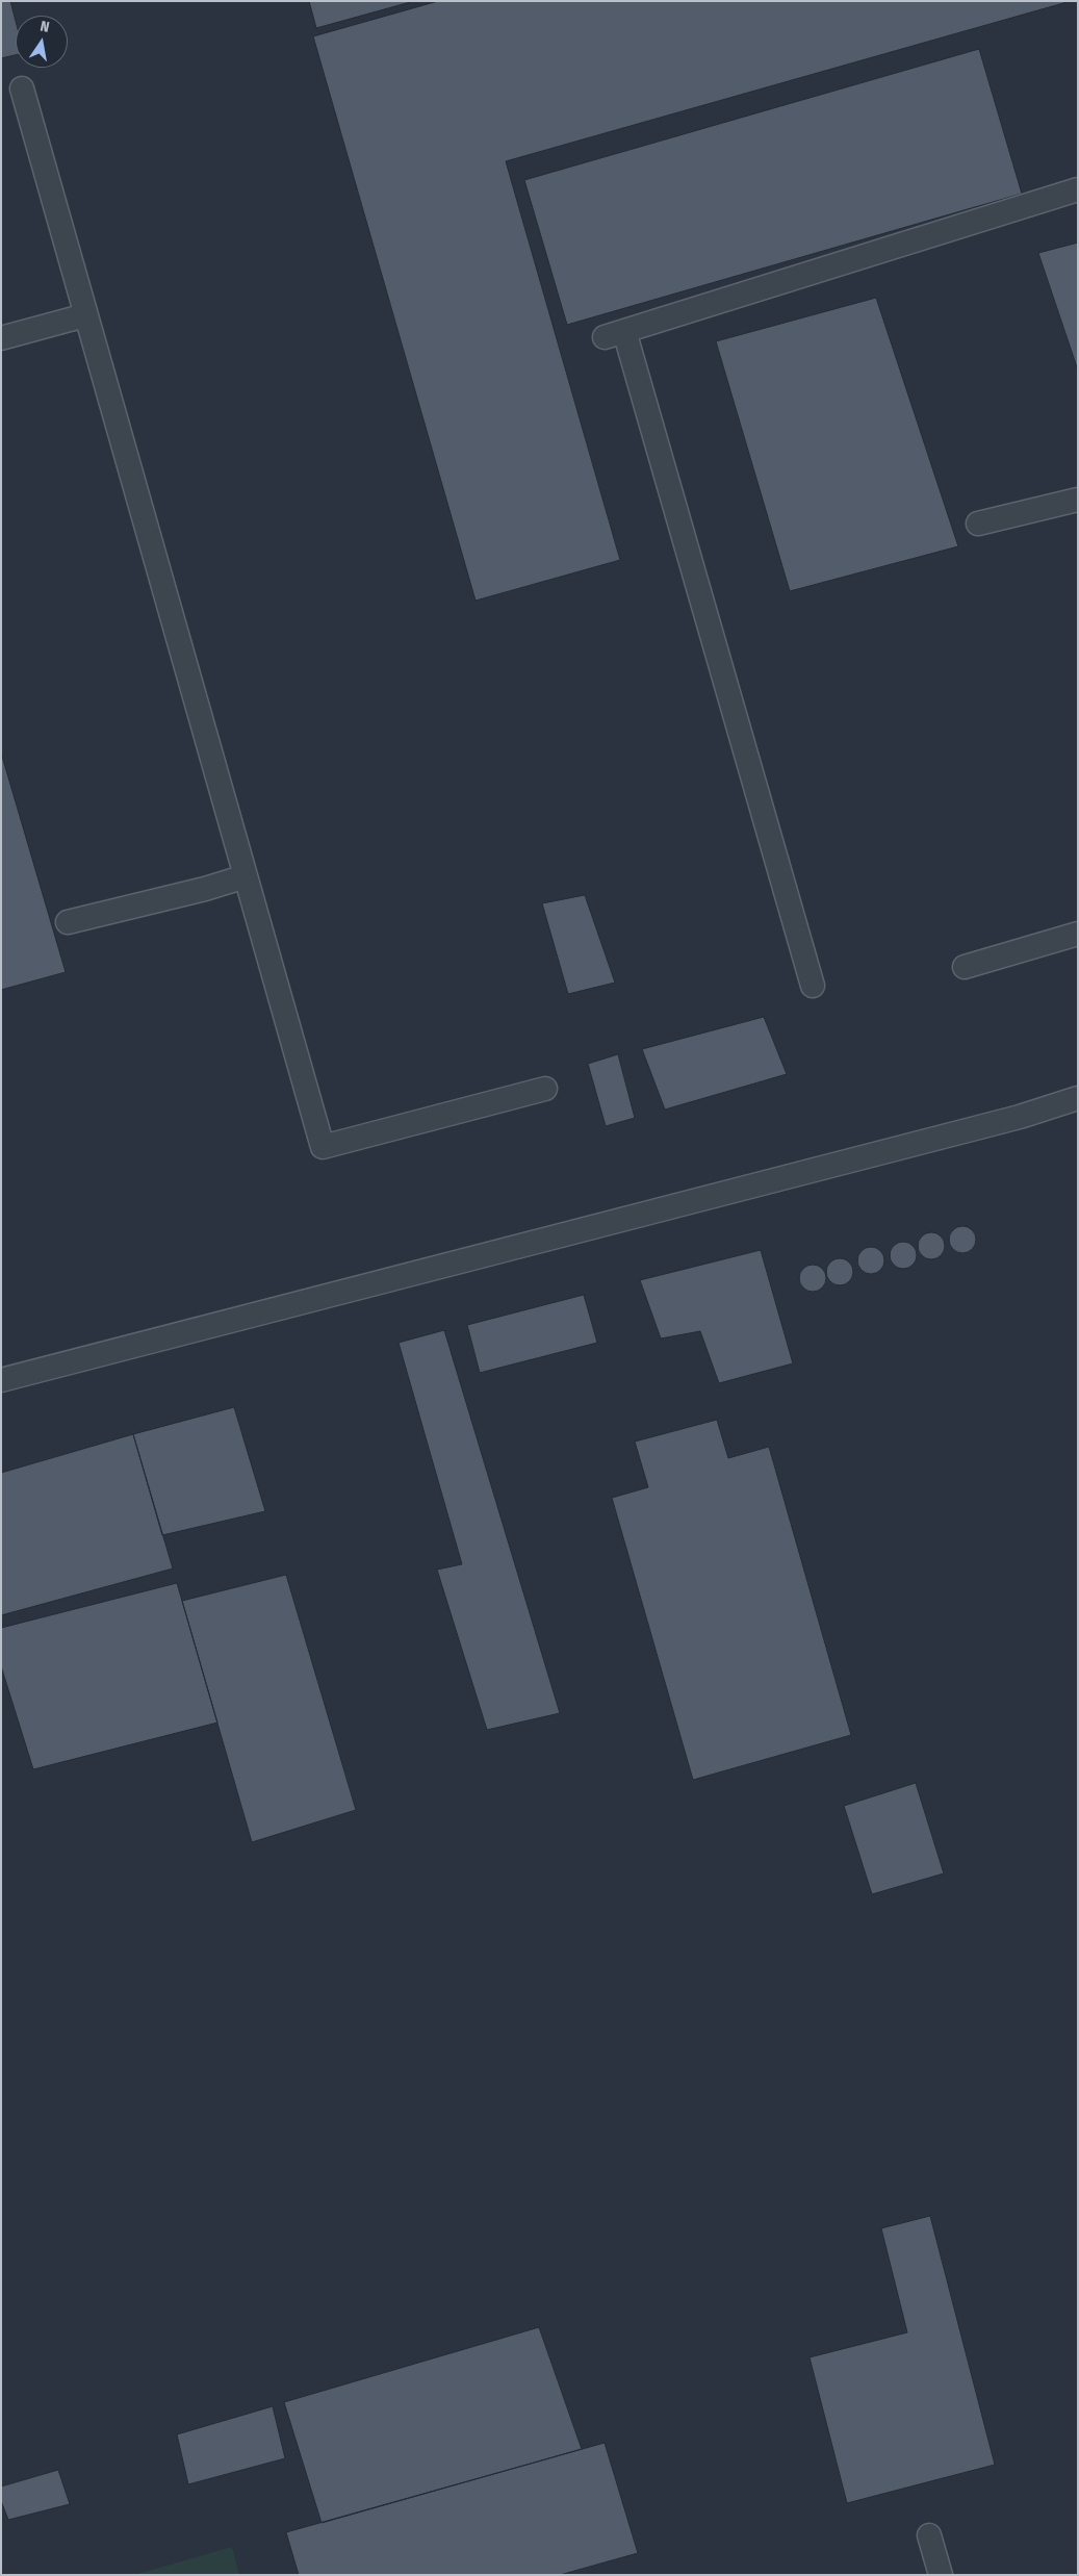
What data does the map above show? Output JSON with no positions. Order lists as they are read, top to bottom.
{
  "north": "top"
}
